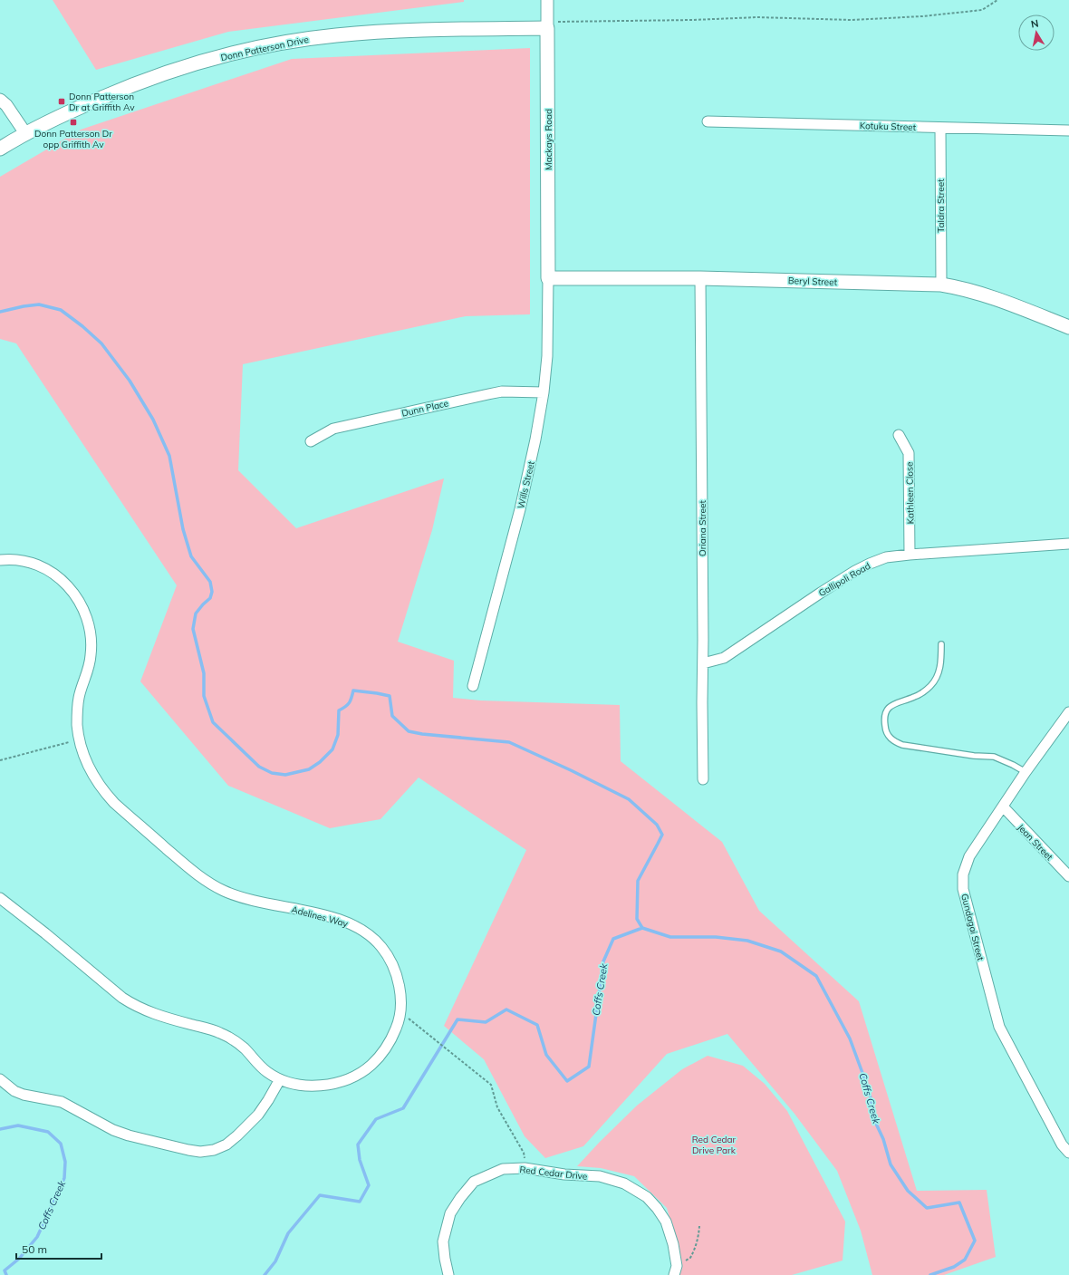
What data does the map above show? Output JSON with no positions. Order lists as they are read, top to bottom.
{
  "streets": {
    "main road": ["Donn Patterson Drive", "Mackays Road", "Beryl Street"],
    "street": [
      "Kotuku Street",
      "Taldra Street",
      "Dunn Place",
      "Wills Street",
      "Kathleen Close",
      "Oriana Street",
      "Gallipoli Road",
      "Jean Street",
      "Adelines Way",
      "Gundagai Street",
      "Red Cedar Drive"
    ]
  },
  "crossings": [
    ["Donn Patterson Drive", "Mackays Road"],
    ["Kotuku Street", "Taldra Street"],
    ["Mackays Road", "Beryl Street"],
    ["Mackays Road", "Wills Street"],
    ["Taldra Street", "Beryl Street"],
    ["Beryl Street", "Wills Street"],
    ["Beryl Street", "Oriana Street"],
    ["Dunn Place", "Wills Street"],
    ["Kathleen Close", "Gallipoli Road"],
    ["Oriana Street", "Gallipoli Road"],
    ["Jean Street", "Gundagai Street"]
  ],
  "water": ["Coffs Creek"],
  "parks": ["Red Cedar Drive Park"],
  "places": {
    "transit": ["Donn Patterson Dr at Griffith Av", "Donn Patterson Dr opp Griffith Av"]
  },
  "scale_bar": "50 m",
  "north": "top"
}
